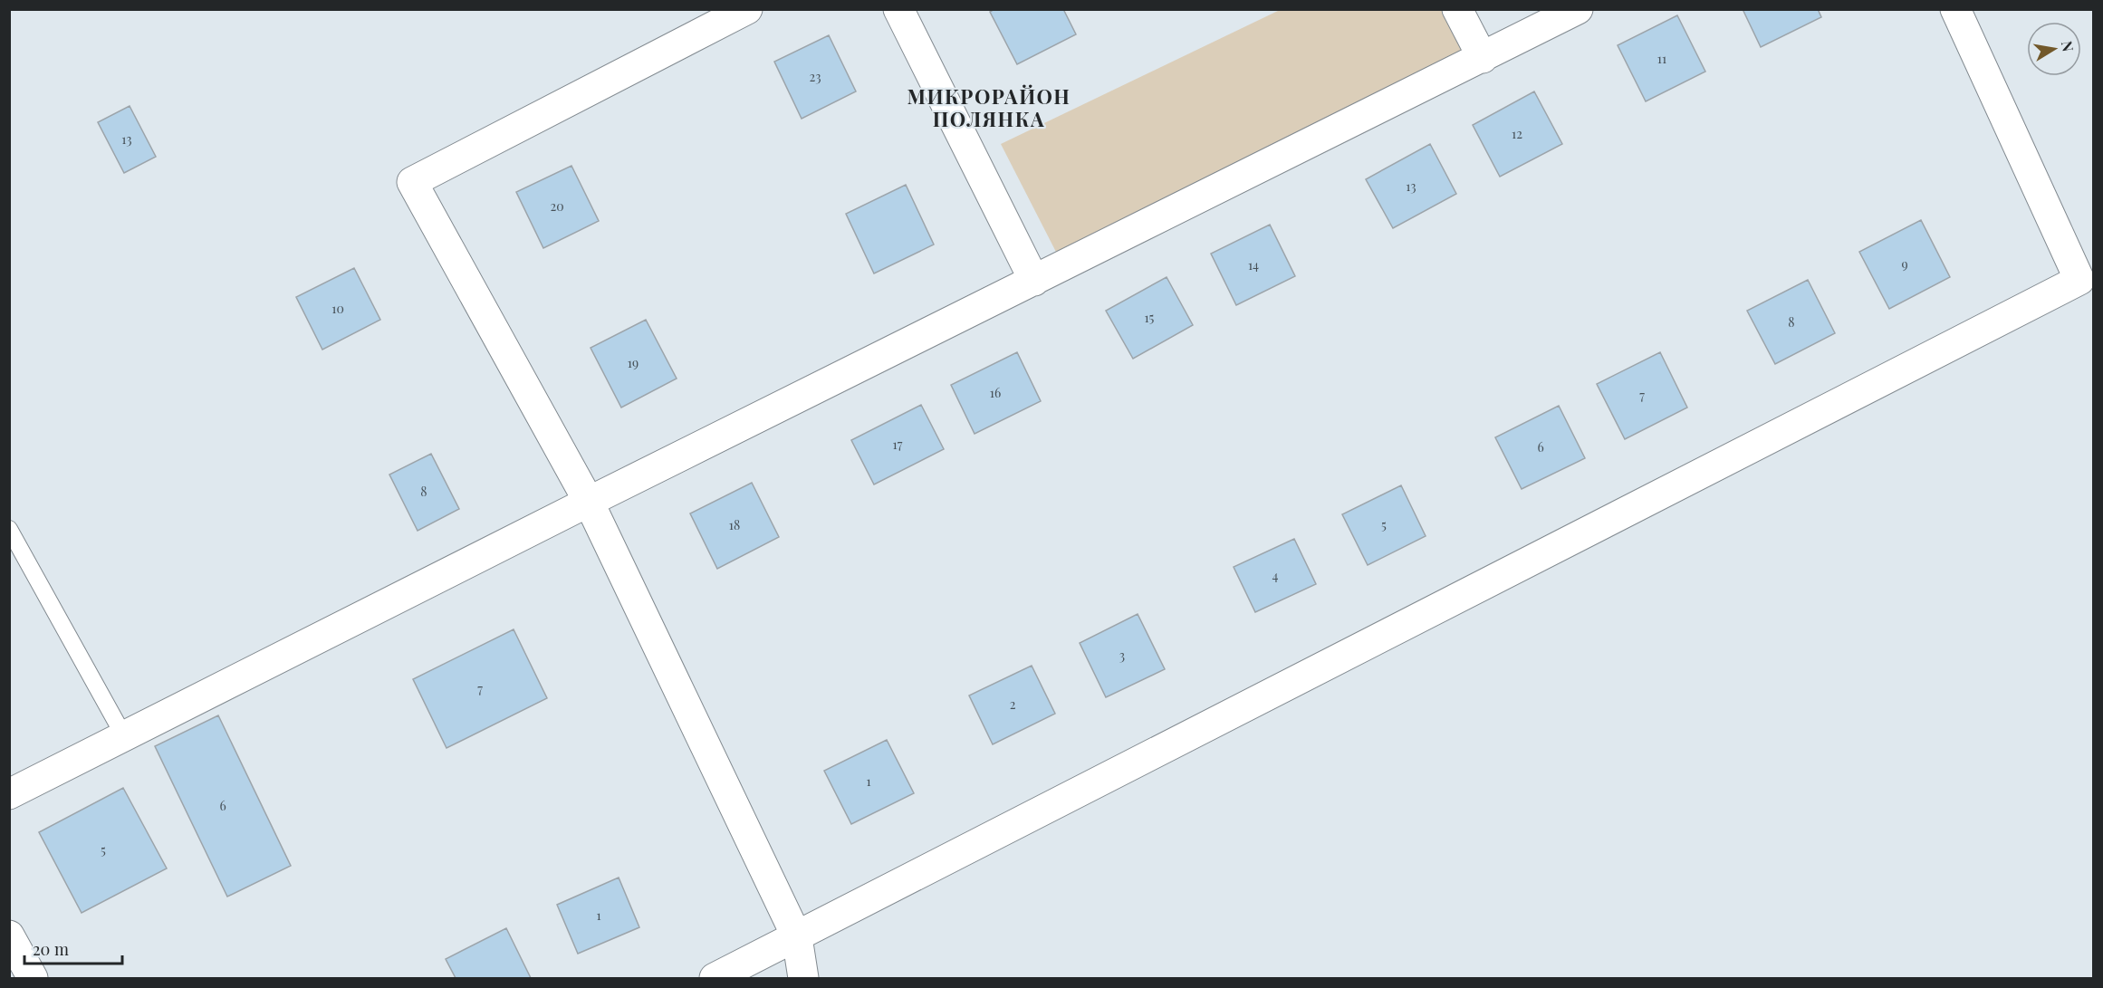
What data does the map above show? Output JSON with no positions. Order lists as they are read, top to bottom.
{
  "districts": ["МИКРОРАЙОН ПОЛЯНКА"],
  "house_numbers": [
    "11",
    "23",
    "12",
    "13",
    "13",
    "20",
    "9",
    "14",
    "10",
    "15",
    "8",
    "19",
    "16",
    "7",
    "17",
    "6",
    "8",
    "18",
    "5",
    "4",
    "3",
    "7",
    "2",
    "1",
    "6",
    "5",
    "1"
  ],
  "scale_bar": "20 m",
  "north": "right"
}
